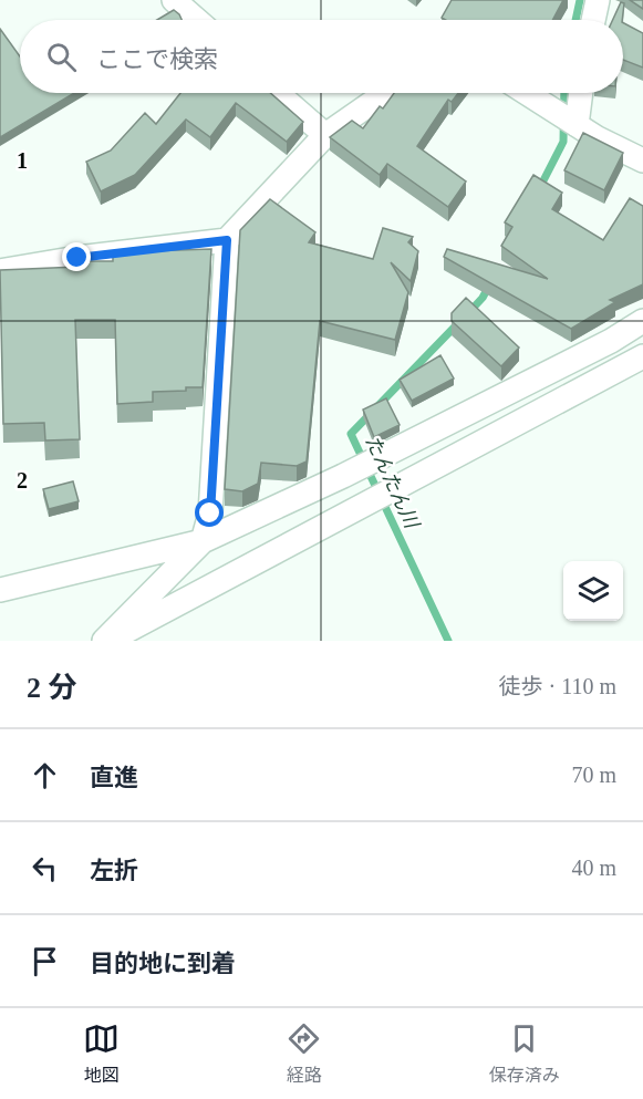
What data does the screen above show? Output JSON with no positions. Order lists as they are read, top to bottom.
{
  "water": ["たんたん川"],
  "page": {
    "search": "ここで検索",
    "heading": ["2 分", "徒歩 · 110 m"],
    "list": [
      ["直進", "70 m"],
      ["左折", "40 m"],
      "目的地に到着"
    ],
    "nav": ["地図", "経路", "保存済み"]
  },
  "grid": {
    "rows": ["1", "2"]
  }
}
